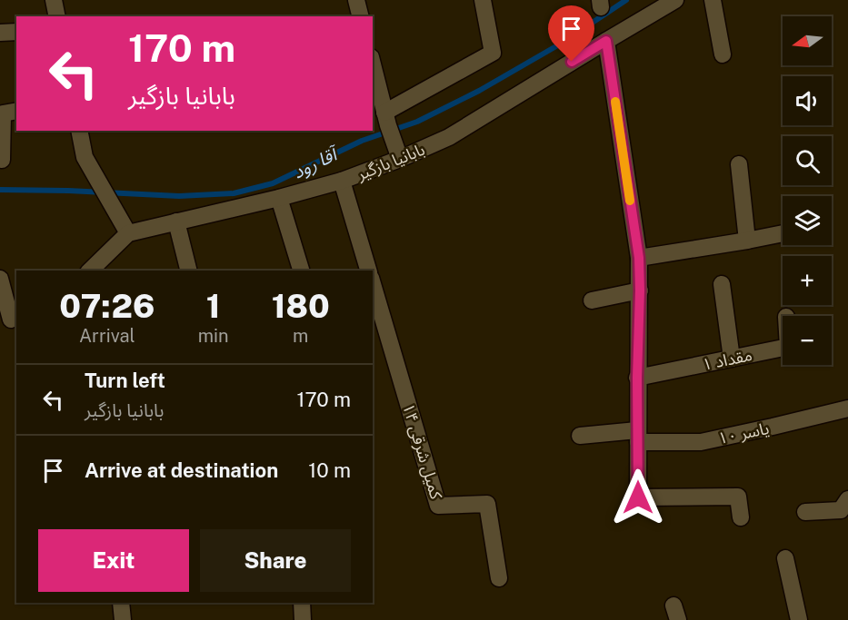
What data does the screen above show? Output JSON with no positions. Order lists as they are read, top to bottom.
{
  "streets": {
    "street": [
      "بابانیا بازگیر",
      "مقداد ۱",
      "یاسر ۱۰",
      "کمیل شرقی ۱۴"
    ]
  },
  "water": ["آقا رود"],
  "north": "left",
  "page": {
    "map_buttons": ["+", "−"],
    "turn": ["170 m", "بابانیا بازگیر"],
    "eta": [
      "07:26",
      "Arrival",
      "1",
      "min",
      "180",
      "m"
    ],
    "list": [
      {
        "name": "Turn left",
        "note": "بابانیا بازگیر",
        "value": "170 m"
      },
      {
        "name": "Arrive at destination",
        "value": "10 m"
      }
    ],
    "buttons": ["Exit", "Share"]
  }
}
